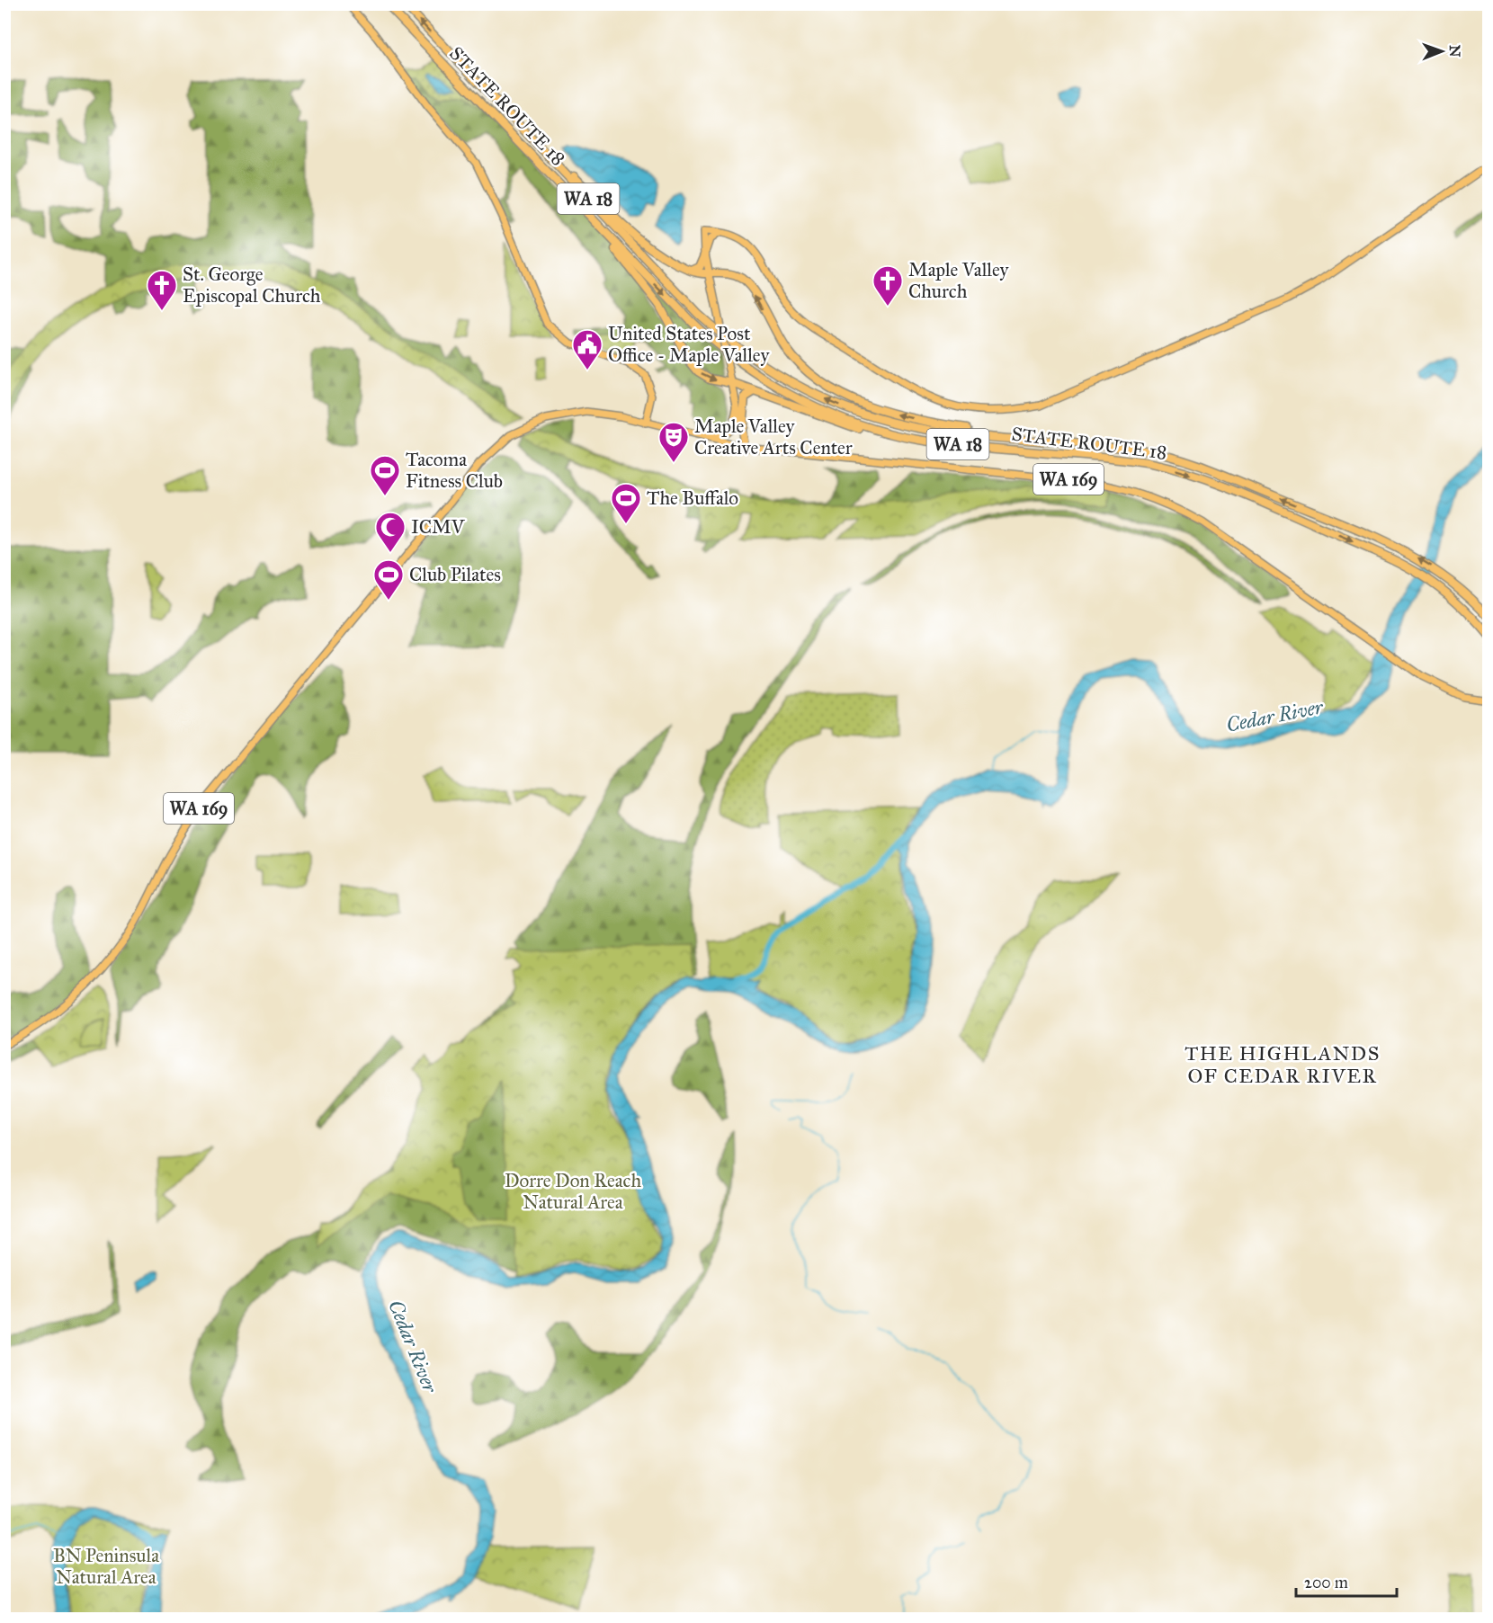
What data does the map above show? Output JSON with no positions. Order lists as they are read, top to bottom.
{
  "streets": {
    "highway": ["STATE ROUTE 18", "WA 18"],
    "main road": ["WA 169"]
  },
  "districts": ["THE HIGHLANDS OF CEDAR RIVER"],
  "water": ["Cedar River"],
  "parks": ["Dorre Don Reach Natural Area", "BN Peninsula Natural Area"],
  "places": {
    "church": ["Maple Valley Church", "St. George Episcopal Church"],
    "public building": ["United States Post Office - Maple Valley"],
    "theatre": ["Maple Valley Creative Arts Center"],
    "sports": ["Tacoma Fitness Club", "The Buffalo", "Club Pilates"],
    "mosque": ["ICMV"]
  },
  "scale_bar": "200 m",
  "north": "right"
}
